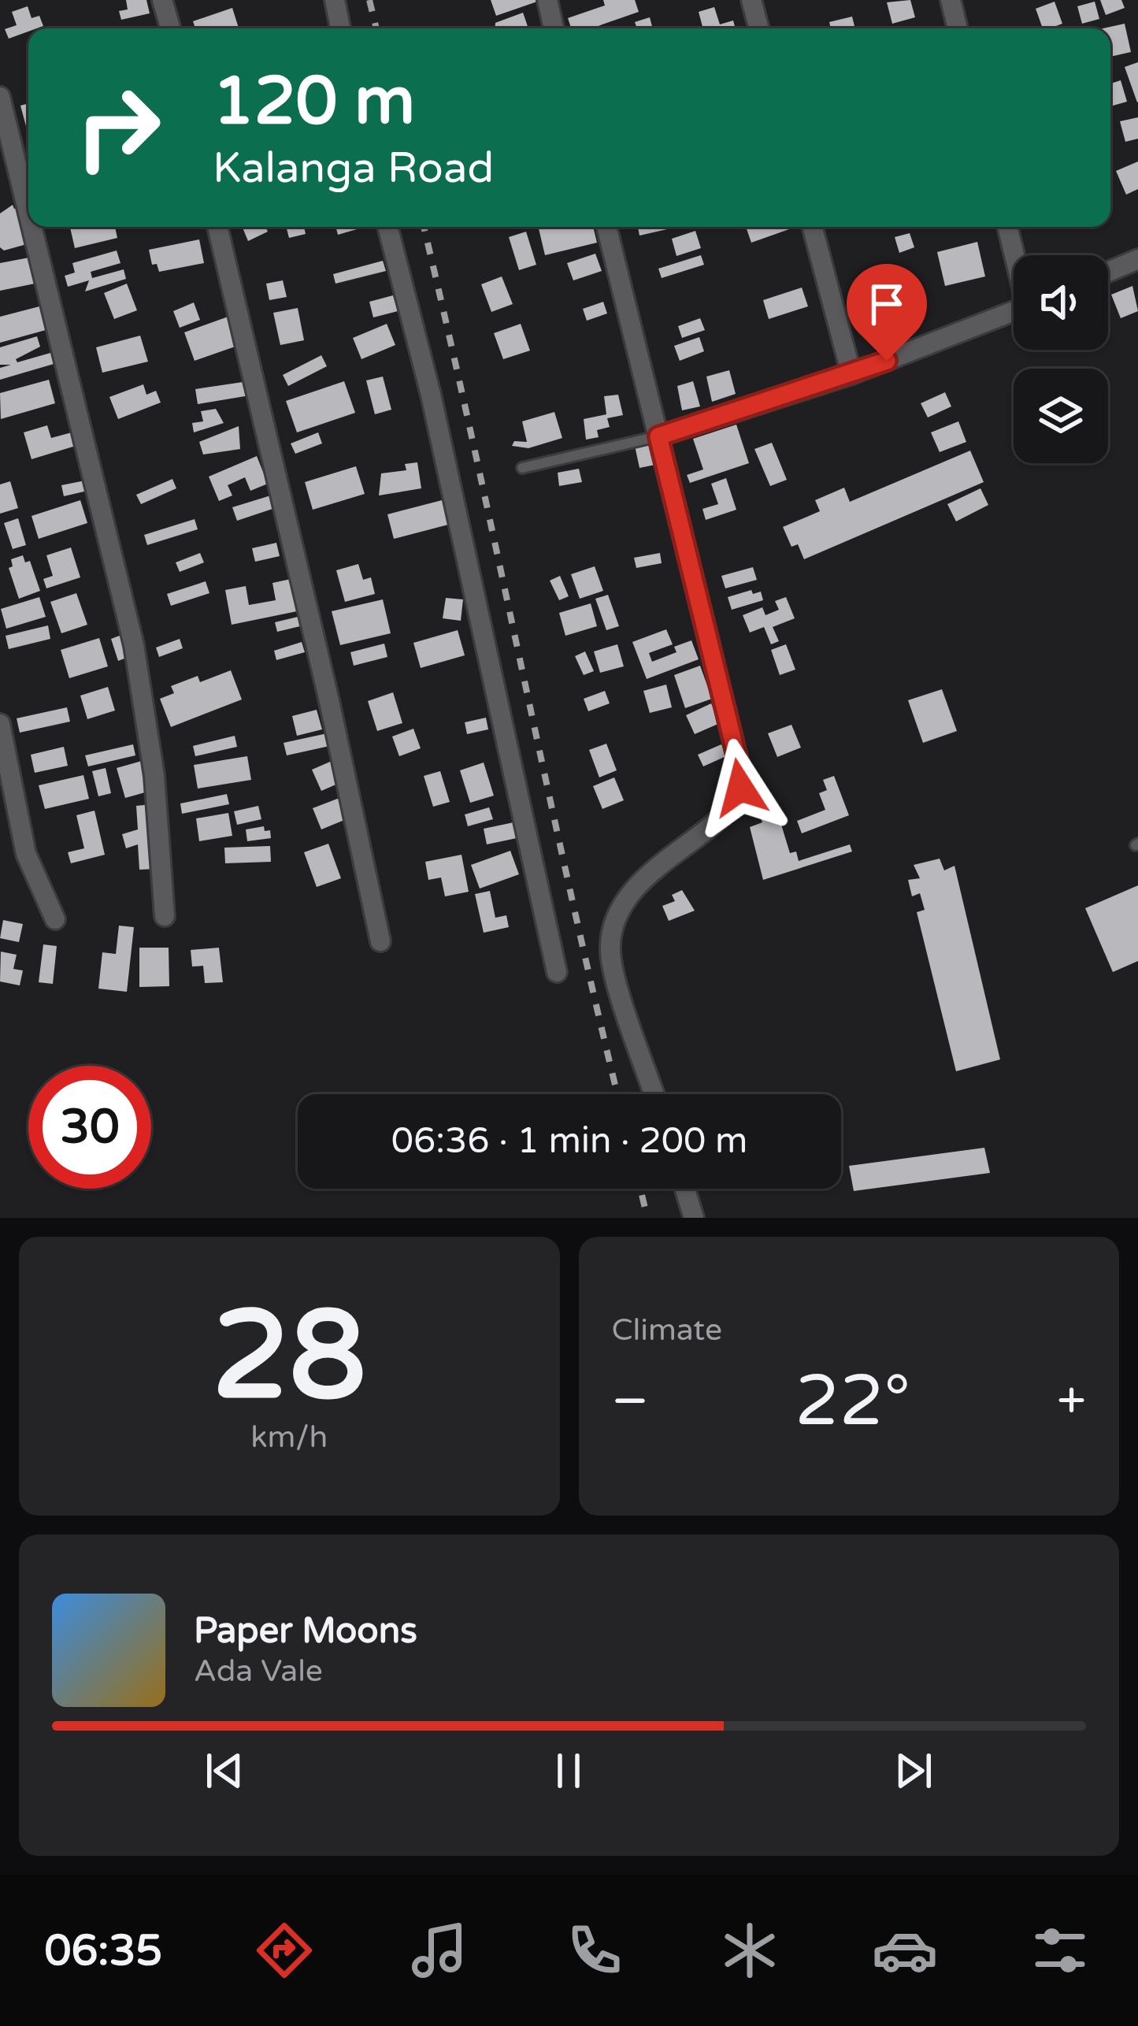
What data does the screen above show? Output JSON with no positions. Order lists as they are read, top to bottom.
{
  "page": {
    "turn": ["120 m", "Kalanga Road"],
    "limit": "30",
    "trip": "06:36 · 1 min · 200 m",
    "tile": [
      ["28", "km/h"],
      "Climate"
    ],
    "heat": ["−", "22°", "+"],
    "song": ["Paper Moons", "Ada Vale"],
    "tabs": "06:35"
  }
}
